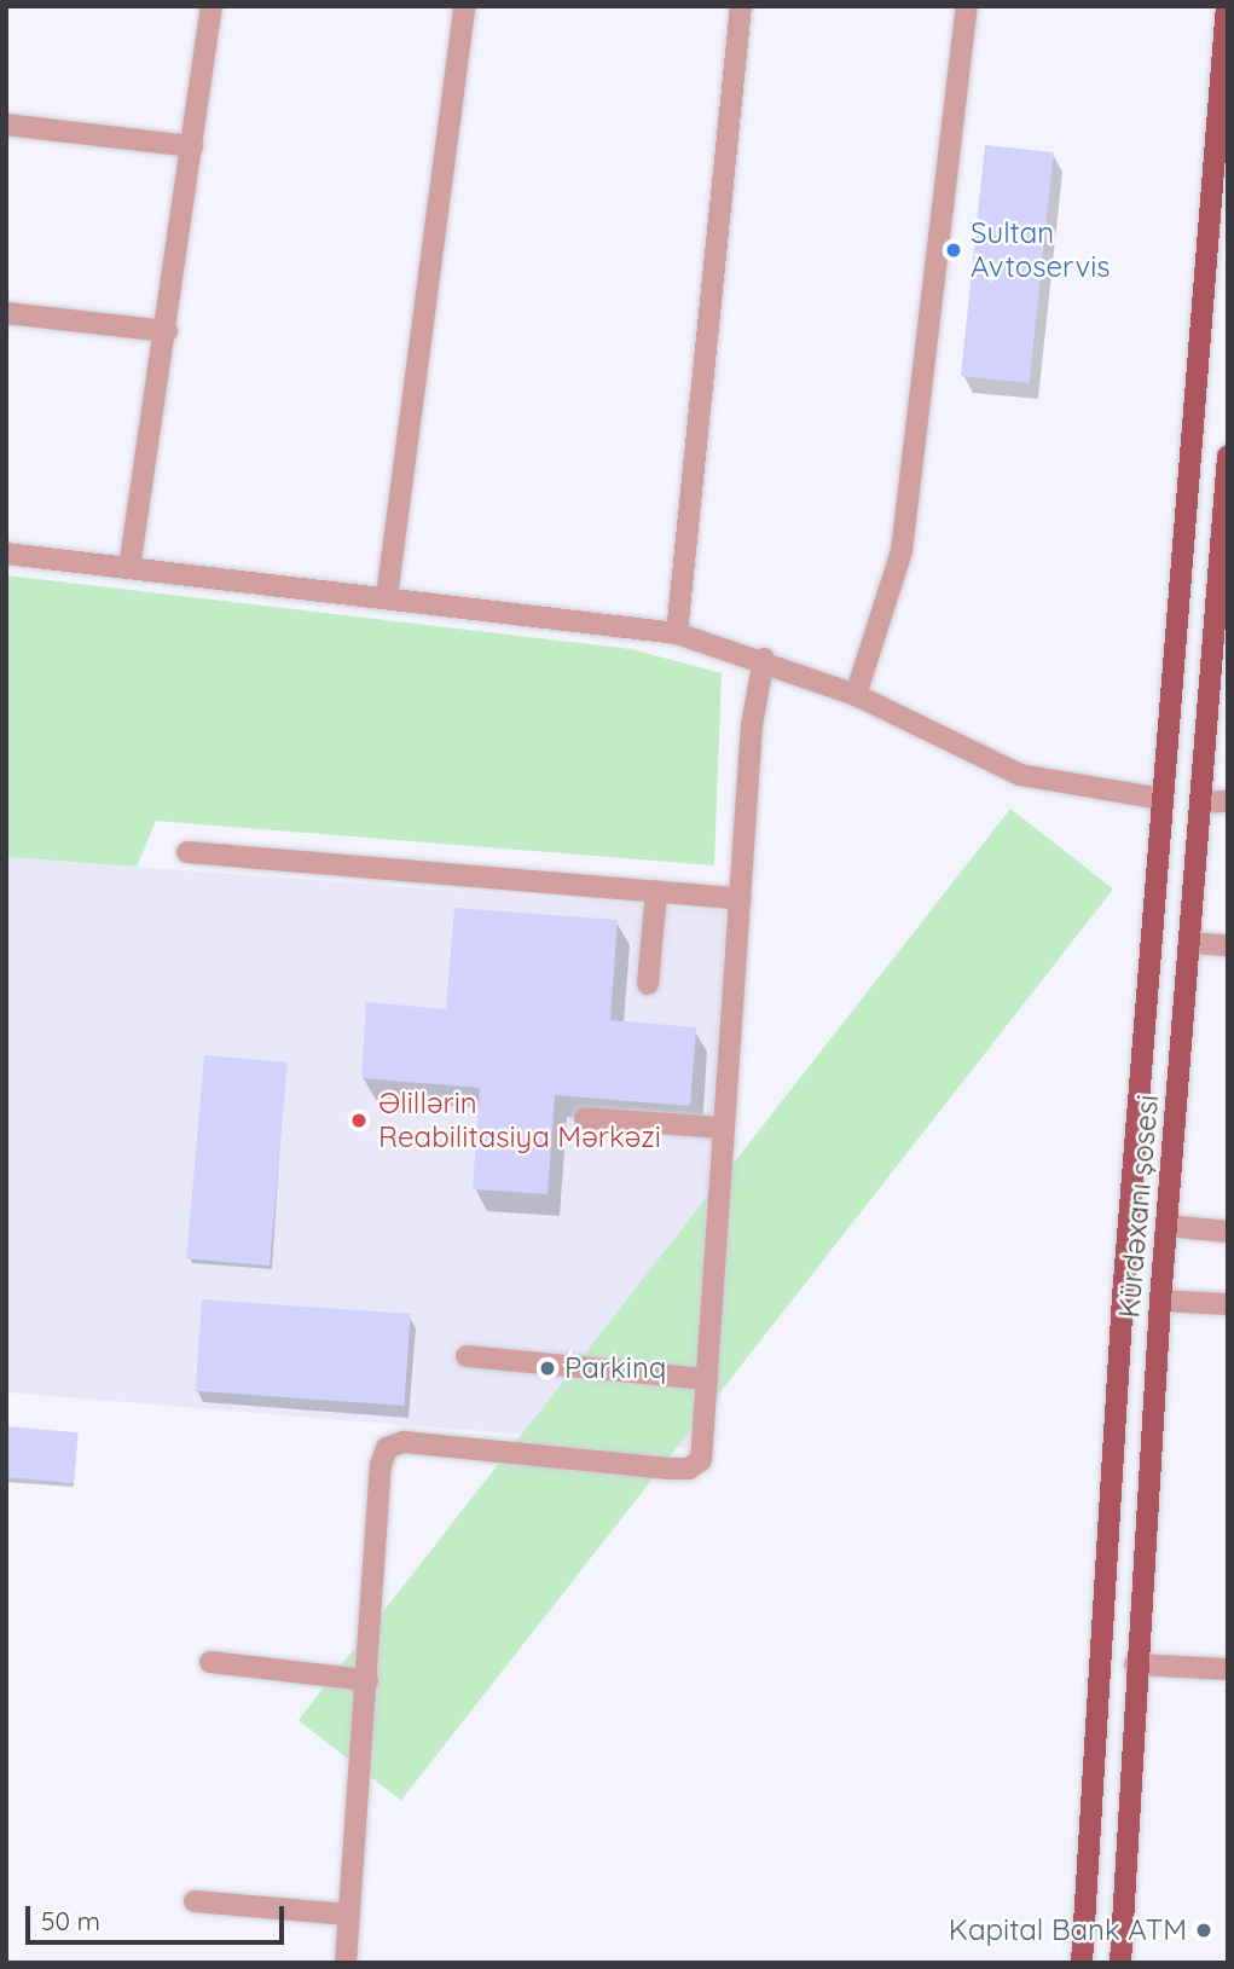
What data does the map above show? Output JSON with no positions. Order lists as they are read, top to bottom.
{
  "streets": {
    "main road": ["Kürdəxanı şosesi"]
  },
  "places": [
    "Sultan Avtoservis",
    "Əlillərin Reabilitasiya Mərkəzi",
    "Parkinq",
    "Kapital Bank ATM"
  ],
  "scale_bar": "50 m"
}
